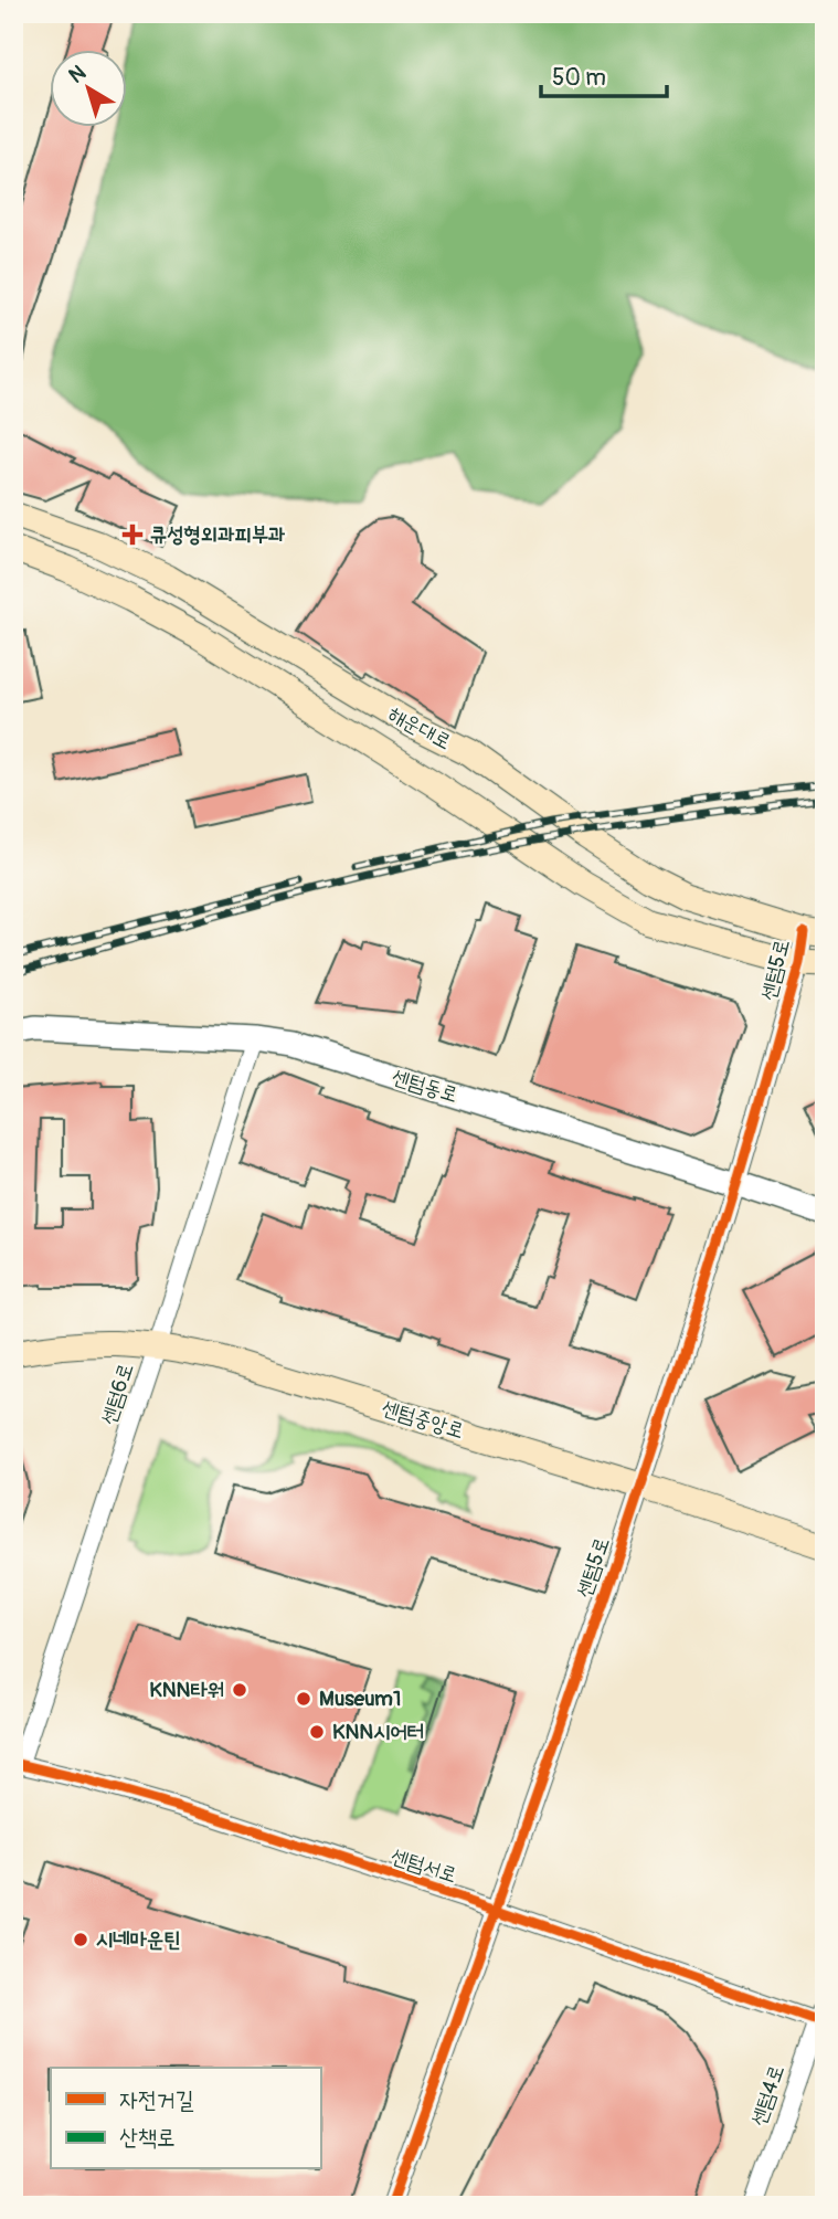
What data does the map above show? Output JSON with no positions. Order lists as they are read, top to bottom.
{
  "streets": {
    "main road": ["해운대로", "센텀중앙로"],
    "street": [
      "센텀5로",
      "센텀동로",
      "센텀6로",
      "센텀서로",
      "센텀4로"
    ]
  },
  "crossings": [
    ["해운대로", "센텀5로"],
    ["센텀5로", "센텀동로"],
    ["센텀5로", "센텀중앙로"],
    ["센텀5로", "센텀서로"],
    ["센텀동로", "센텀6로"],
    ["센텀6로", "센텀중앙로"],
    ["센텀6로", "센텀서로"],
    ["센텀서로", "센텀4로"]
  ],
  "places": {
    "health": ["큐성형외과피부과"],
    "other": [
      "KNN타워",
      "Museum1",
      "KNN시어터",
      "시네마운틴"
    ]
  },
  "legend": ["자전거길", "산책로"],
  "scale_bar": "50 m",
  "north": "top left"
}
